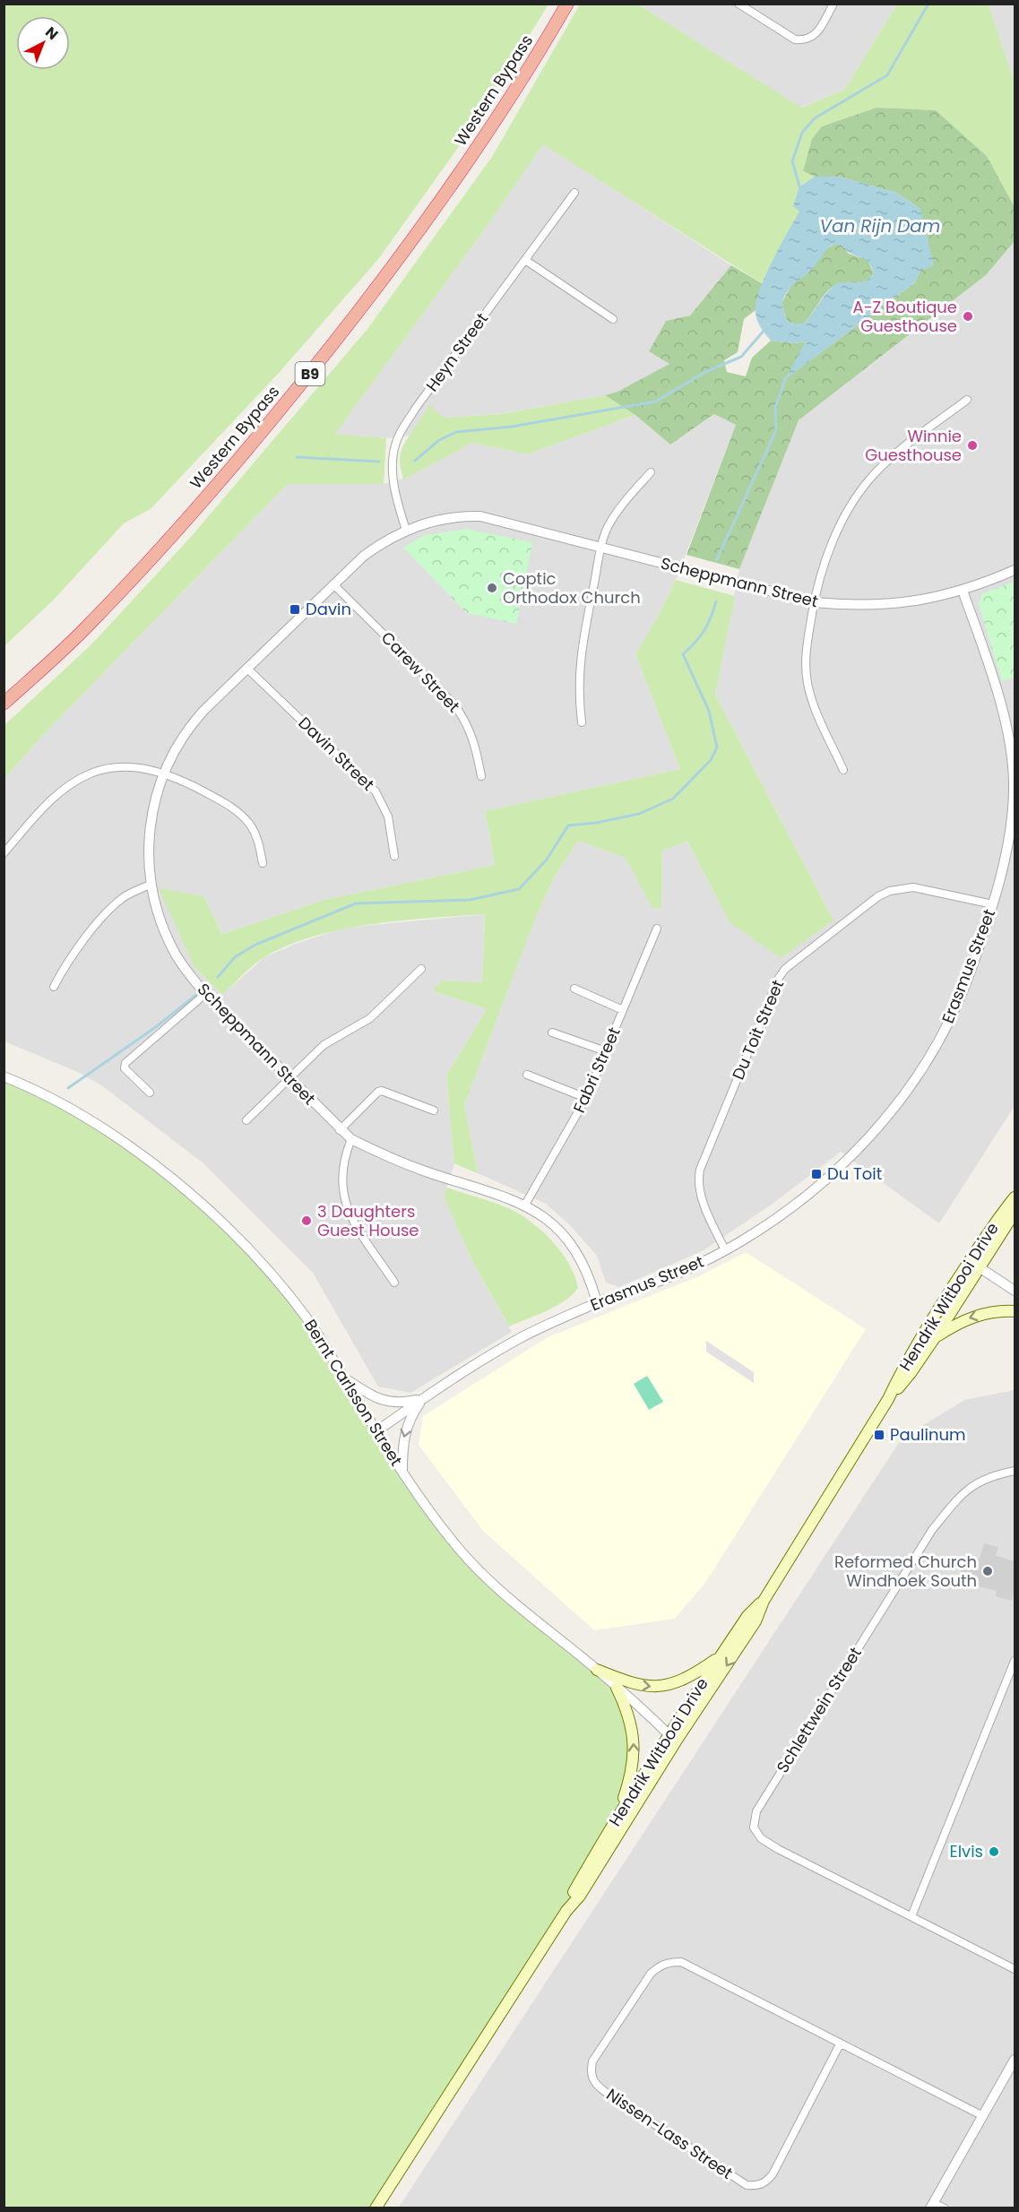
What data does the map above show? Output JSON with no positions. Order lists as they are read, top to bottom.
{
  "streets": {
    "highway": ["Western Bypass", "B9"],
    "main road": ["Hendrik Witbooi Drive"],
    "street": [
      "Heyn Street",
      "Scheppmann Street",
      "Carew Street",
      "Davin Street",
      "Erasmus Street",
      "Du Toit Street",
      "Fabri Street",
      "Bernt Carlsson Street",
      "Schlettwein Street",
      "Nissen-Lass Street"
    ]
  },
  "crossings": [
    ["Heyn Street", "Scheppmann Street"],
    ["Scheppmann Street", "Carew Street"],
    ["Scheppmann Street", "Davin Street"],
    ["Scheppmann Street", "Erasmus Street"],
    ["Scheppmann Street", "Fabri Street"],
    ["Erasmus Street", "Du Toit Street"],
    ["Erasmus Street", "Bernt Carlsson Street"],
    ["Hendrik Witbooi Drive", "Bernt Carlsson Street"]
  ],
  "water": ["Van Rijn Dam"],
  "places": {
    "other": [
      "A-Z Boutique Guesthouse",
      "Winnie Guesthouse",
      "Coptic Orthodox Church",
      "3 Daughters Guest House",
      "Reformed Church Windhoek South",
      "Elvis"
    ],
    "transit": ["Davin", "Du Toit", "Paulinum"]
  },
  "north": "top right"
}
